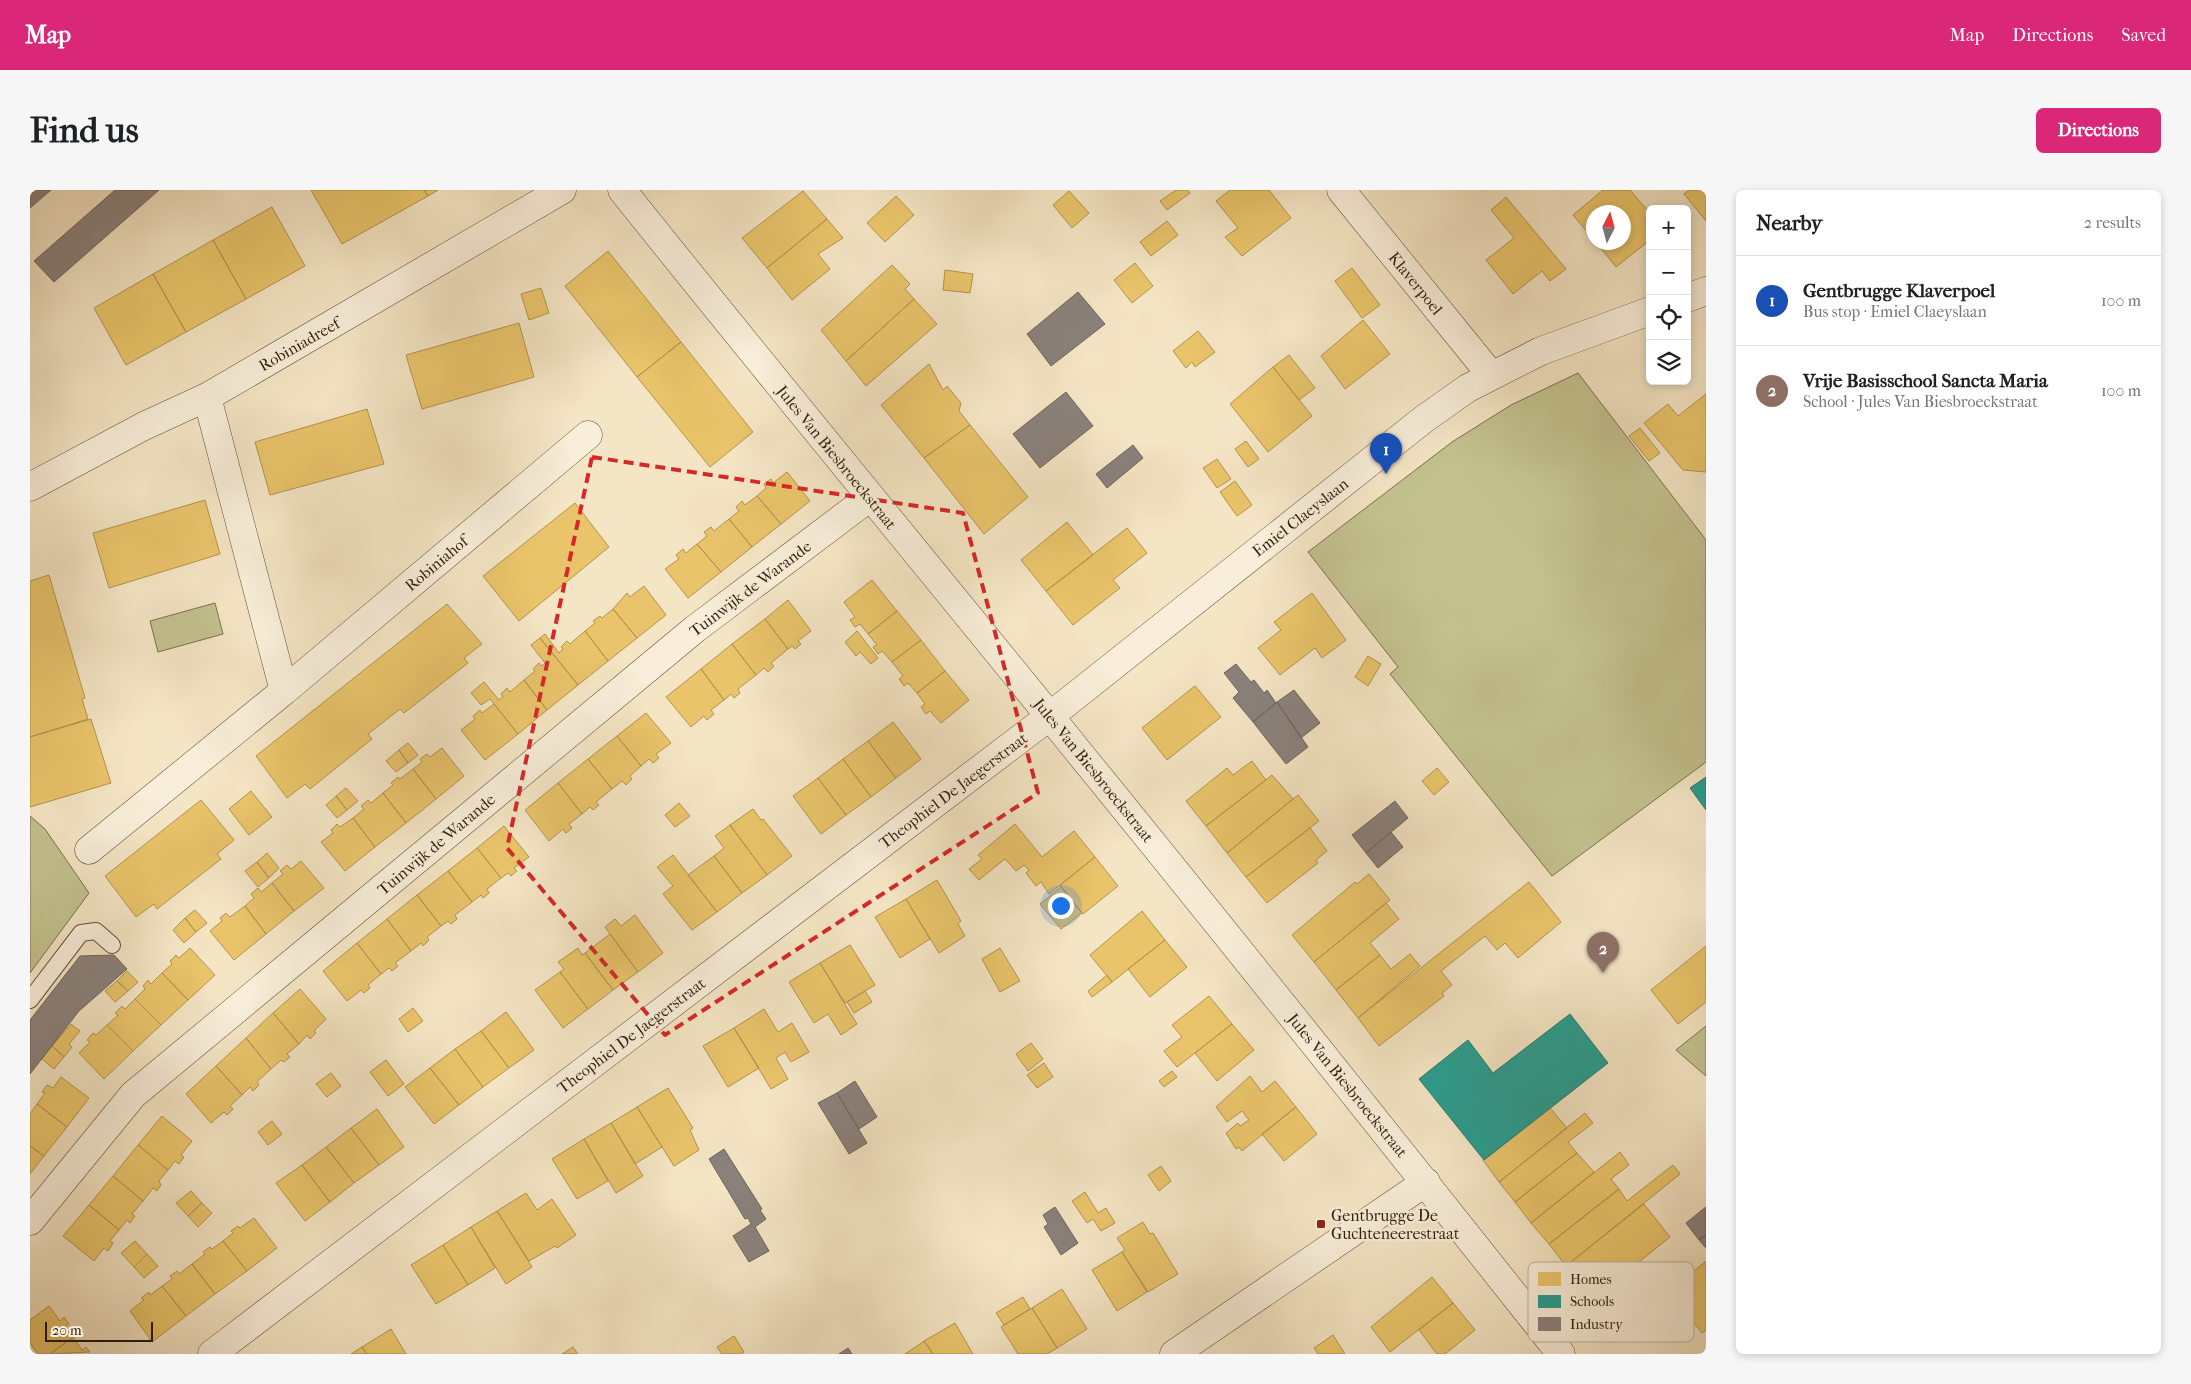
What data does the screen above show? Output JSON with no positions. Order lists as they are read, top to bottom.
{
  "streets": {
    "street": [
      "Klaverpoel",
      "Robiniadreef",
      "Jules Van Biesbroeckstraat",
      "Emiel Claeyslaan",
      "Robiniahof",
      "Tuinwijk de Warande",
      "Theophiel De Jaegerstraat"
    ]
  },
  "crossings": [
    ["Klaverpoel", "Emiel Claeyslaan"],
    ["Jules Van Biesbroeckstraat", "Emiel Claeyslaan"],
    ["Jules Van Biesbroeckstraat", "Tuinwijk de Warande"],
    ["Jules Van Biesbroeckstraat", "Theophiel De Jaegerstraat"],
    ["Emiel Claeyslaan", "Theophiel De Jaegerstraat"]
  ],
  "places": {
    "transit": ["Gentbrugge De Guchteneerestraat"]
  },
  "legend": ["Homes", "Schools", "Industry"],
  "scale_bar": "20 m",
  "north": "top",
  "page": {
    "header": "Map",
    "nav": ["Map", "Directions", "Saved"],
    "buttons": "Directions",
    "title": "Find us",
    "heading": ["Nearby", "2 results"],
    "map_buttons": ["+", "−"],
    "list": [
      {
        "mark": "1",
        "name": "Gentbrugge Klaverpoel",
        "note": "Bus stop · Emiel Claeyslaan",
        "value": "100 m"
      },
      {
        "mark": "2",
        "name": "Vrije Basisschool Sancta Maria",
        "note": "School · Jules Van Biesbroeckstraat",
        "value": "100 m"
      }
    ],
    "pins": ["1", "2"],
    "scale": "20 m"
  }
}
